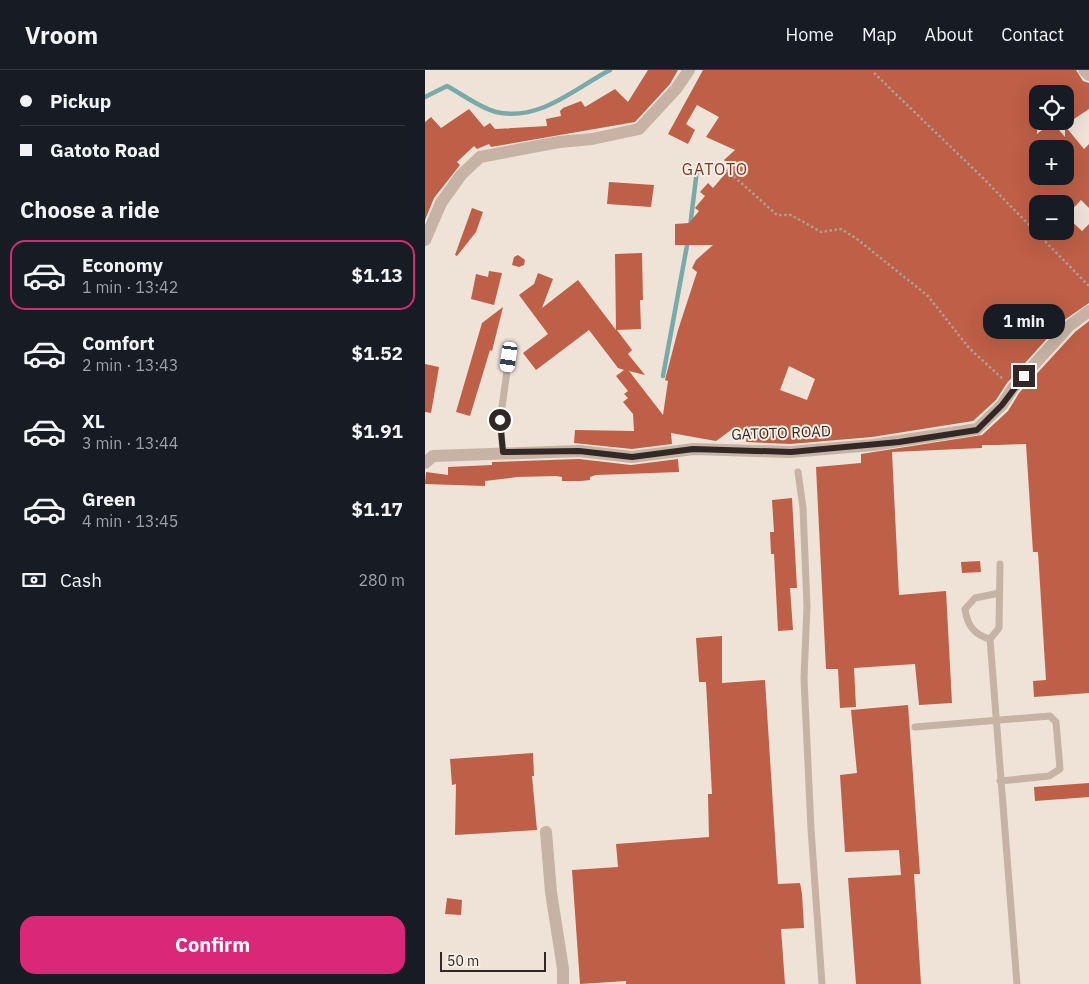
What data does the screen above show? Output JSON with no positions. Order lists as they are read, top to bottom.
{
  "streets": {
    "street": ["GATOTO ROAD"]
  },
  "districts": ["GATOTO"],
  "scale_bar": "50 m",
  "page": {
    "header": "Vroom",
    "nav": [
      "Home",
      "Map",
      "About",
      "Contact"
    ],
    "banner": ["Pickup", "Gatoto Road"],
    "map_buttons": ["+", "−"],
    "heading": "Choose a ride",
    "list": [
      {
        "name": "Economy",
        "note": "1 min · 13:42",
        "value": "$1.13"
      },
      {
        "name": "Comfort",
        "note": "2 min · 13:43",
        "value": "$1.52"
      },
      {
        "name": "XL",
        "note": "3 min · 13:44",
        "value": "$1.91"
      },
      {
        "name": "Green",
        "note": "4 min · 13:45",
        "value": "$1.17"
      }
    ],
    "bubble": "1 min",
    "pay": ["Cash", "280 m"],
    "buttons": "Confirm",
    "scale": "50 m"
  }
}
